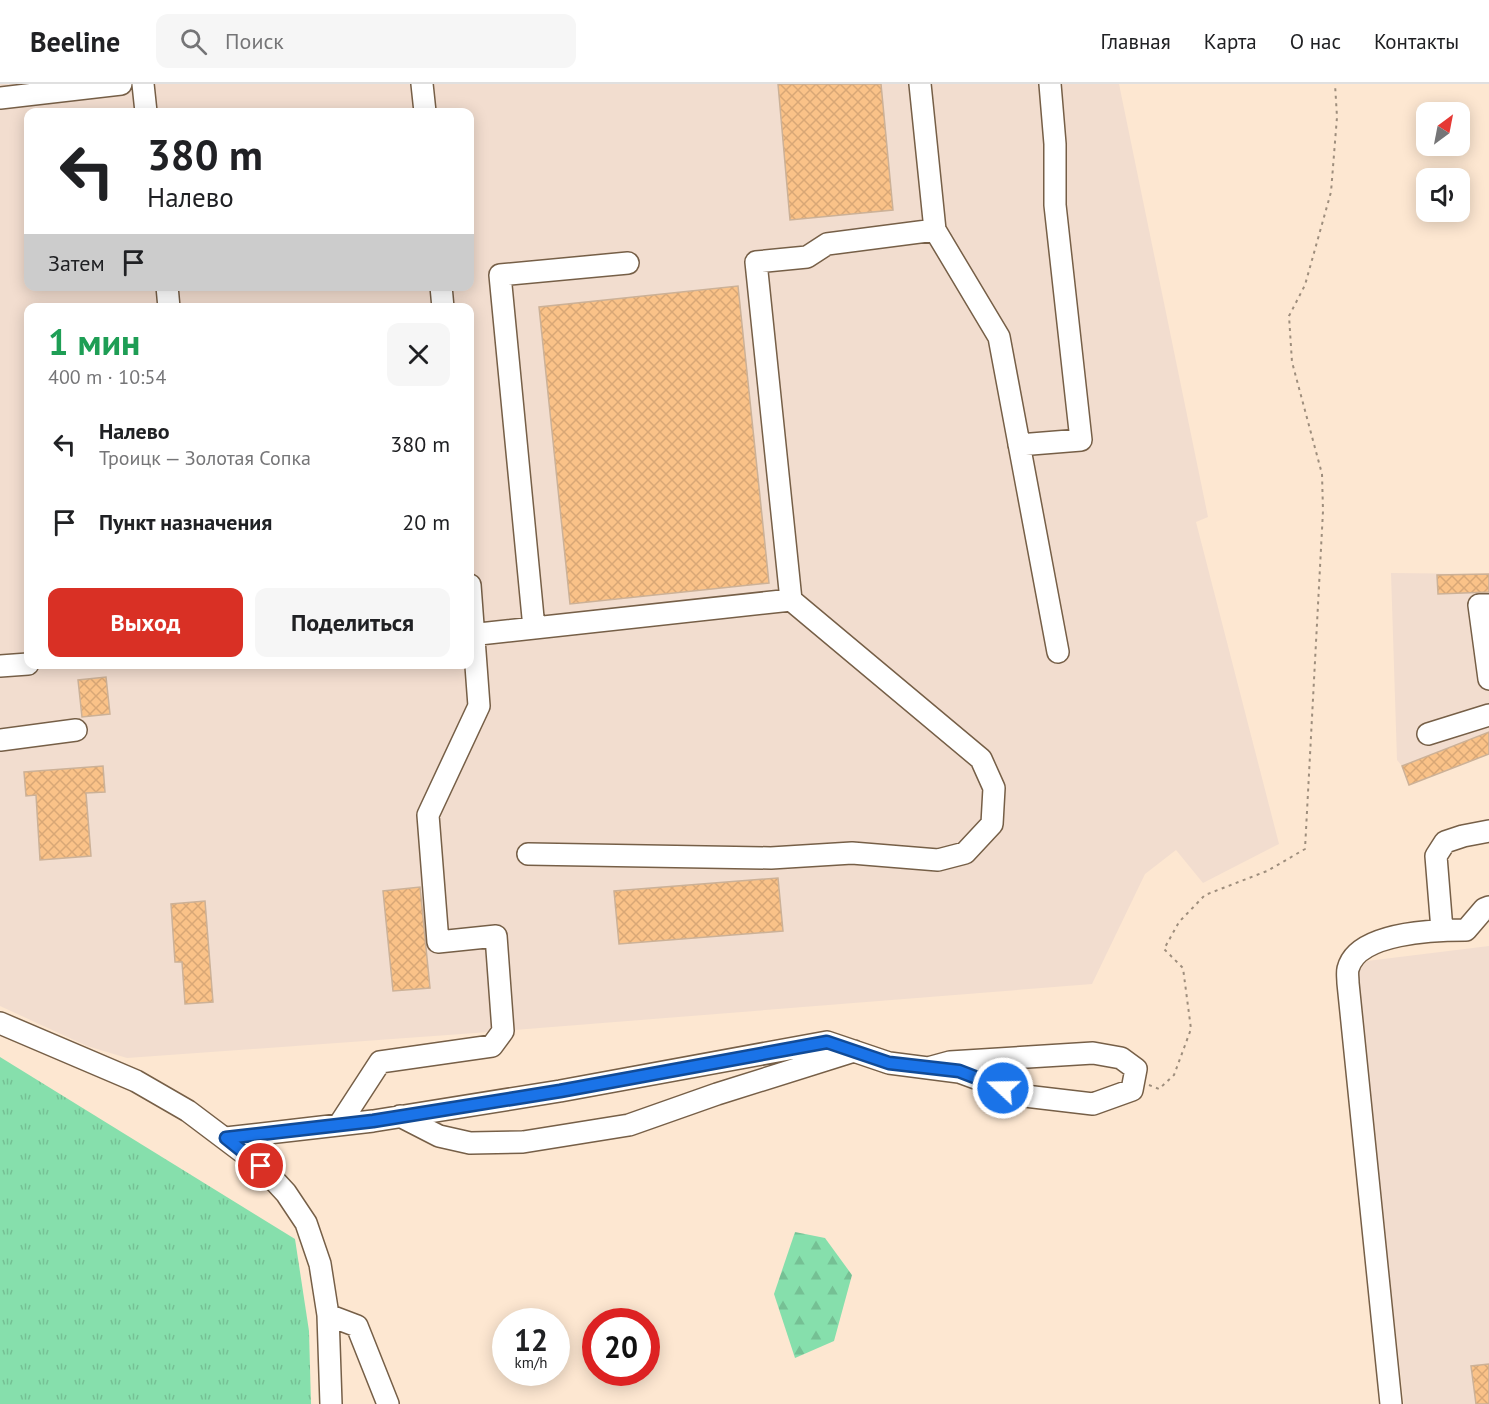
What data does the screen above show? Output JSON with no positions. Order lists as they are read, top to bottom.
{
  "north": "top right",
  "page": {
    "header": "Beeline",
    "search": "Поиск",
    "nav": [
      "Главная",
      "Карта",
      "О нас",
      "Контакты"
    ],
    "turn": ["380 m", "Налево"],
    "then": "Затем",
    "heading": ["1 мин", "400 m · 10:54"],
    "list": [
      {
        "name": "Налево",
        "note": "Троицк — Золотая Сопка",
        "value": "380 m"
      },
      {
        "name": "Пункт назначения",
        "value": "20 m"
      }
    ],
    "buttons": ["Выход", "Поделиться"],
    "speed": "12 km/h",
    "limit": "20"
  }
}
